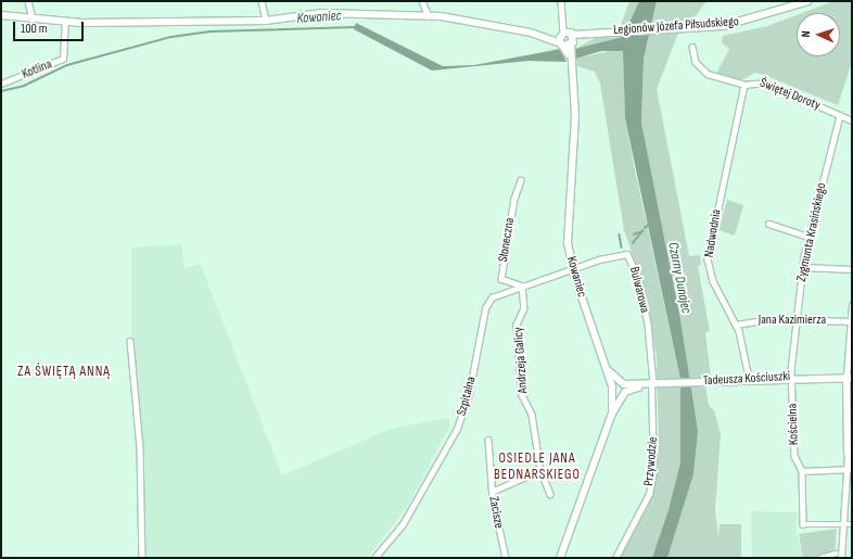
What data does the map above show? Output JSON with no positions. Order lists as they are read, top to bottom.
{
  "streets": {
    "street": [
      "Legionów Józefa Piłsudskiego",
      "Kotlina",
      "Świętej Doroty",
      "Zygmunta Krasińskiego",
      "Nadwodnia",
      "Słoneczna",
      "Kowaniec",
      "Bulwarowa",
      "Jana Kazimierza",
      "Andrzeja Galicy",
      "Tadeusza Kościuszki",
      "Szpitalna",
      "Kościelna",
      "Przywodzie",
      "Zacisze"
    ]
  },
  "crossings": [
    ["Legionów Józefa Piłsudskiego", "Kowaniec"],
    ["Świętej Doroty", "Zygmunta Krasińskiego"],
    ["Świętej Doroty", "Nadwodnia"],
    ["Zygmunta Krasińskiego", "Jana Kazimierza"],
    ["Zygmunta Krasińskiego", "Tadeusza Kościuszki"],
    ["Zygmunta Krasińskiego", "Kościelna"],
    ["Nadwodnia", "Jana Kazimierza"],
    ["Nadwodnia", "Tadeusza Kościuszki"],
    ["Słoneczna", "Andrzeja Galicy"],
    ["Słoneczna", "Szpitalna"],
    ["Kowaniec", "Bulwarowa"],
    ["Kowaniec", "Tadeusza Kościuszki"],
    ["Kowaniec", "Szpitalna"],
    ["Bulwarowa", "Tadeusza Kościuszki"],
    ["Bulwarowa", "Szpitalna"],
    ["Bulwarowa", "Przywodzie"],
    ["Andrzeja Galicy", "Szpitalna"],
    ["Tadeusza Kościuszki", "Kościelna"],
    ["Tadeusza Kościuszki", "Przywodzie"]
  ],
  "districts": ["ZA ŚWIĘTĄ ANNĄ", "OSIEDLE JANA BEDNARSKIEGO"],
  "water": ["Kowaniec", "Czarny Dunajec"],
  "scale_bar": "100 m",
  "north": "left"
}
